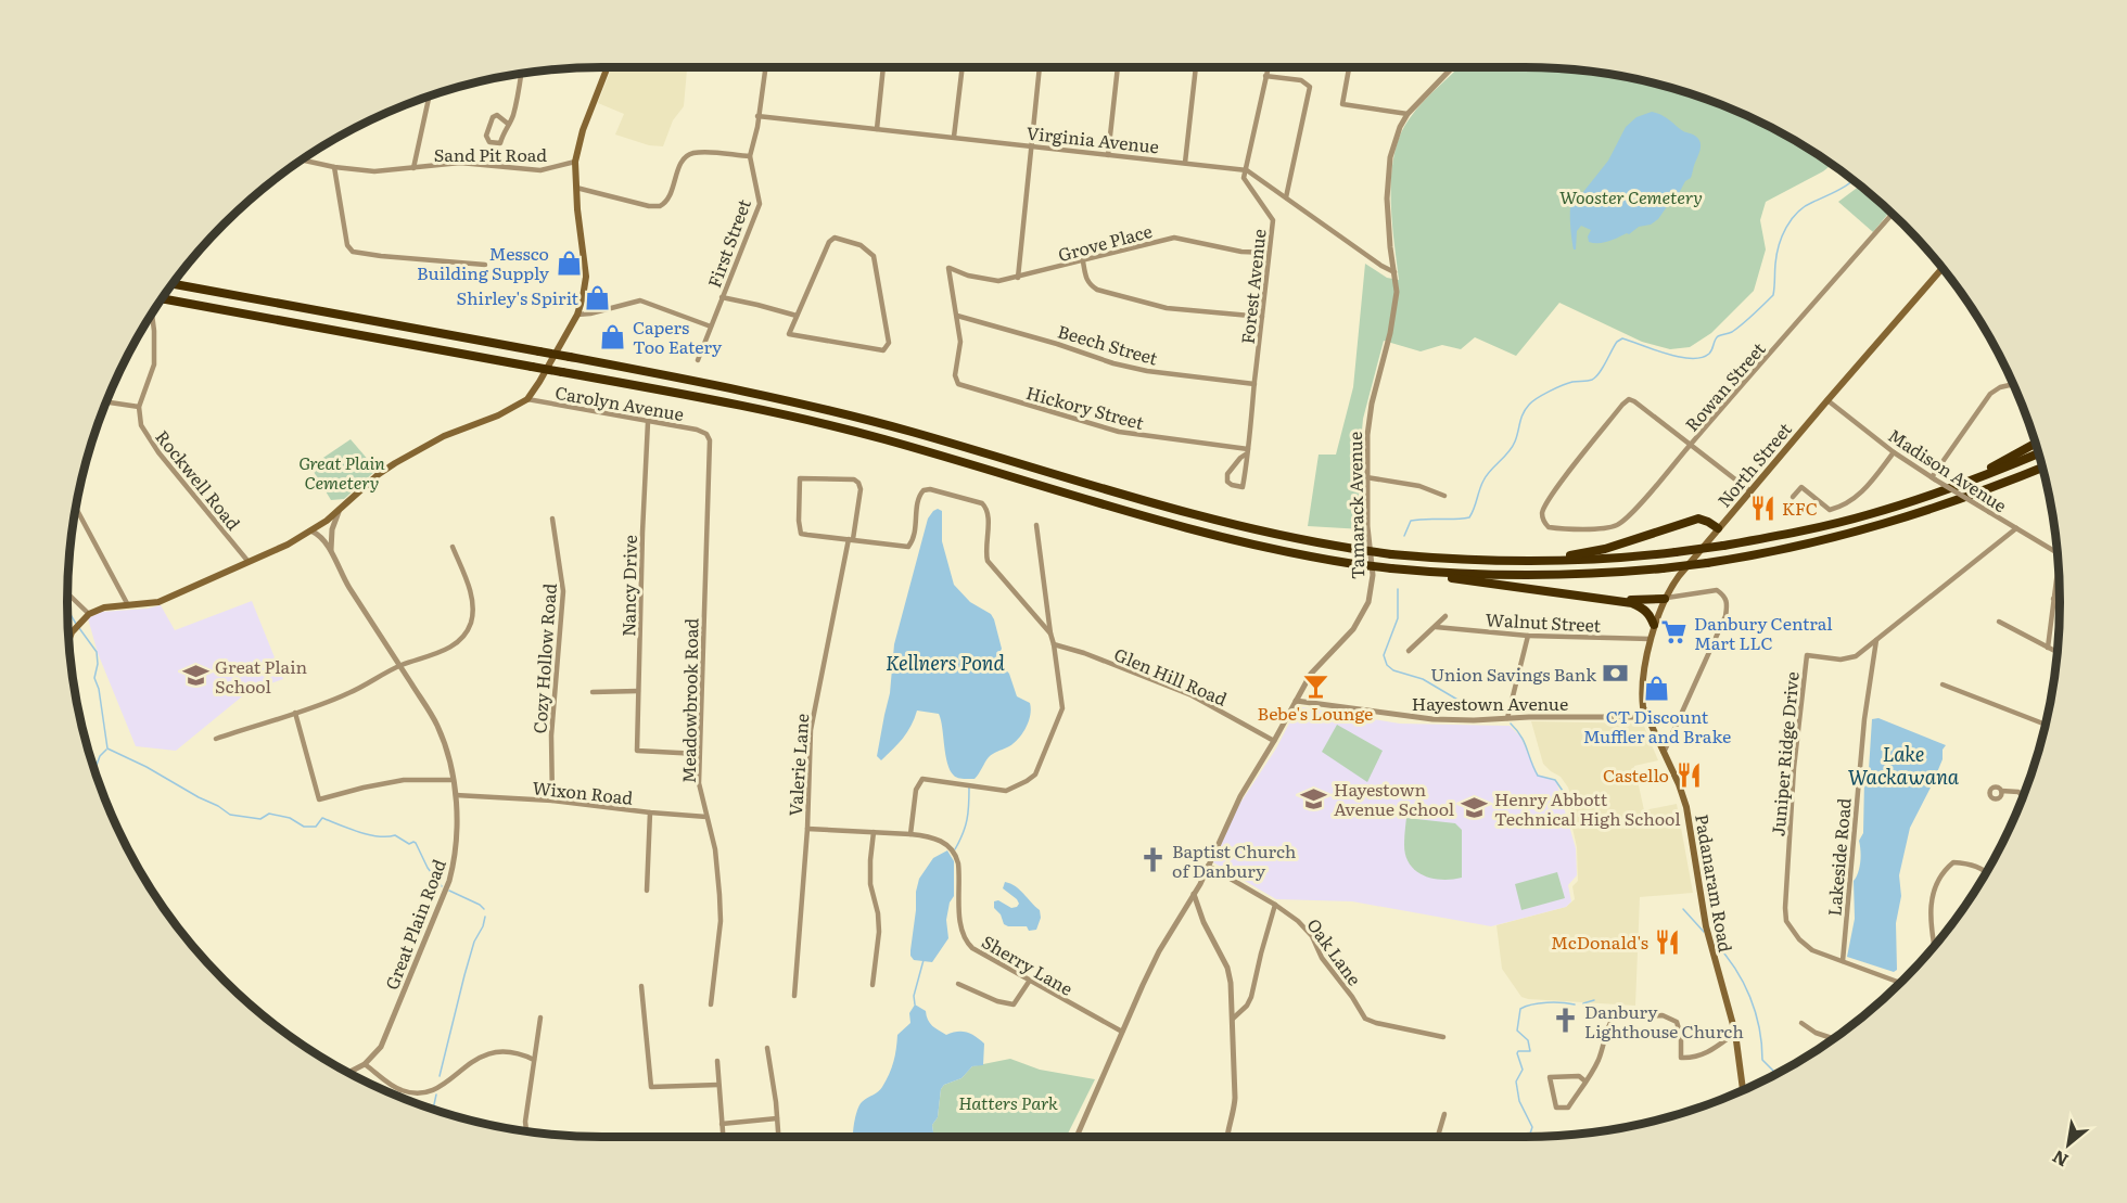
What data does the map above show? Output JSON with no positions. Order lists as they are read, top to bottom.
{
  "streets": {
    "main road": ["North Street", "Padanaram Road"],
    "street": [
      "Virginia Avenue",
      "Sand Pit Road",
      "Grove Place",
      "First Street",
      "Forest Avenue",
      "Beech Street",
      "Rowan Street",
      "Carolyn Avenue",
      "Hickory Street",
      "Madison Avenue",
      "Rockwell Road",
      "Tamarack Avenue",
      "Nancy Drive",
      "Walnut Street",
      "Cozy Hollow Road",
      "Glen Hill Road",
      "Meadowbrook Road",
      "Hayestown Avenue",
      "Juniper Ridge Drive",
      "Valerie Lane",
      "Wixon Road",
      "Lakeside Road",
      "Great Plain Road",
      "Oak Lane",
      "Sherry Lane"
    ]
  },
  "crossings": [
    ["Virginia Avenue", "First Street"],
    ["Virginia Avenue", "Forest Avenue"],
    ["Virginia Avenue", "Tamarack Avenue"],
    ["Grove Place", "Forest Avenue"],
    ["Grove Place", "Beech Street"],
    ["Grove Place", "Hickory Street"],
    ["Forest Avenue", "Beech Street"],
    ["Forest Avenue", "Hickory Street"],
    ["Beech Street", "Hickory Street"],
    ["Carolyn Avenue", "Nancy Drive"],
    ["Carolyn Avenue", "Meadowbrook Road"],
    ["North Street", "Madison Avenue"],
    ["North Street", "Walnut Street"],
    ["North Street", "Hayestown Avenue"],
    ["North Street", "Padanaram Road"],
    ["Madison Avenue", "Juniper Ridge Drive"],
    ["Tamarack Avenue", "Glen Hill Road"],
    ["Tamarack Avenue", "Hayestown Avenue"],
    ["Tamarack Avenue", "Oak Lane"],
    ["Tamarack Avenue", "Sherry Lane"],
    ["Nancy Drive", "Meadowbrook Road"],
    ["Cozy Hollow Road", "Wixon Road"],
    ["Meadowbrook Road", "Wixon Road"],
    ["Hayestown Avenue", "Padanaram Road"],
    ["Juniper Ridge Drive", "Lakeside Road"],
    ["Valerie Lane", "Sherry Lane"],
    ["Wixon Road", "Great Plain Road"]
  ],
  "water": ["Kellners Pond", "Lake Wackawana"],
  "parks": ["Wooster Cemetery", "Great Plain Cemetery", "Hatters Park"],
  "places": {
    "shop": [
      "Messco Building Supply",
      "Shirley's Spirit",
      "Capers Too Eatery",
      "CT Discount Muffler and Brake"
    ],
    "restaurant": ["KFC", "Castello", "McDonald's"],
    "supermarket": ["Danbury Central Mart LLC"],
    "bank": ["Union Savings Bank"],
    "school or university": ["Great Plain School", "Hayestown Avenue School", "Henry Abbott Technical High School"],
    "bar": ["Bebe's Lounge"],
    "church": ["Baptist Church of Danbury", "Danbury Lighthouse Church"]
  },
  "north": "bottom left"
}
